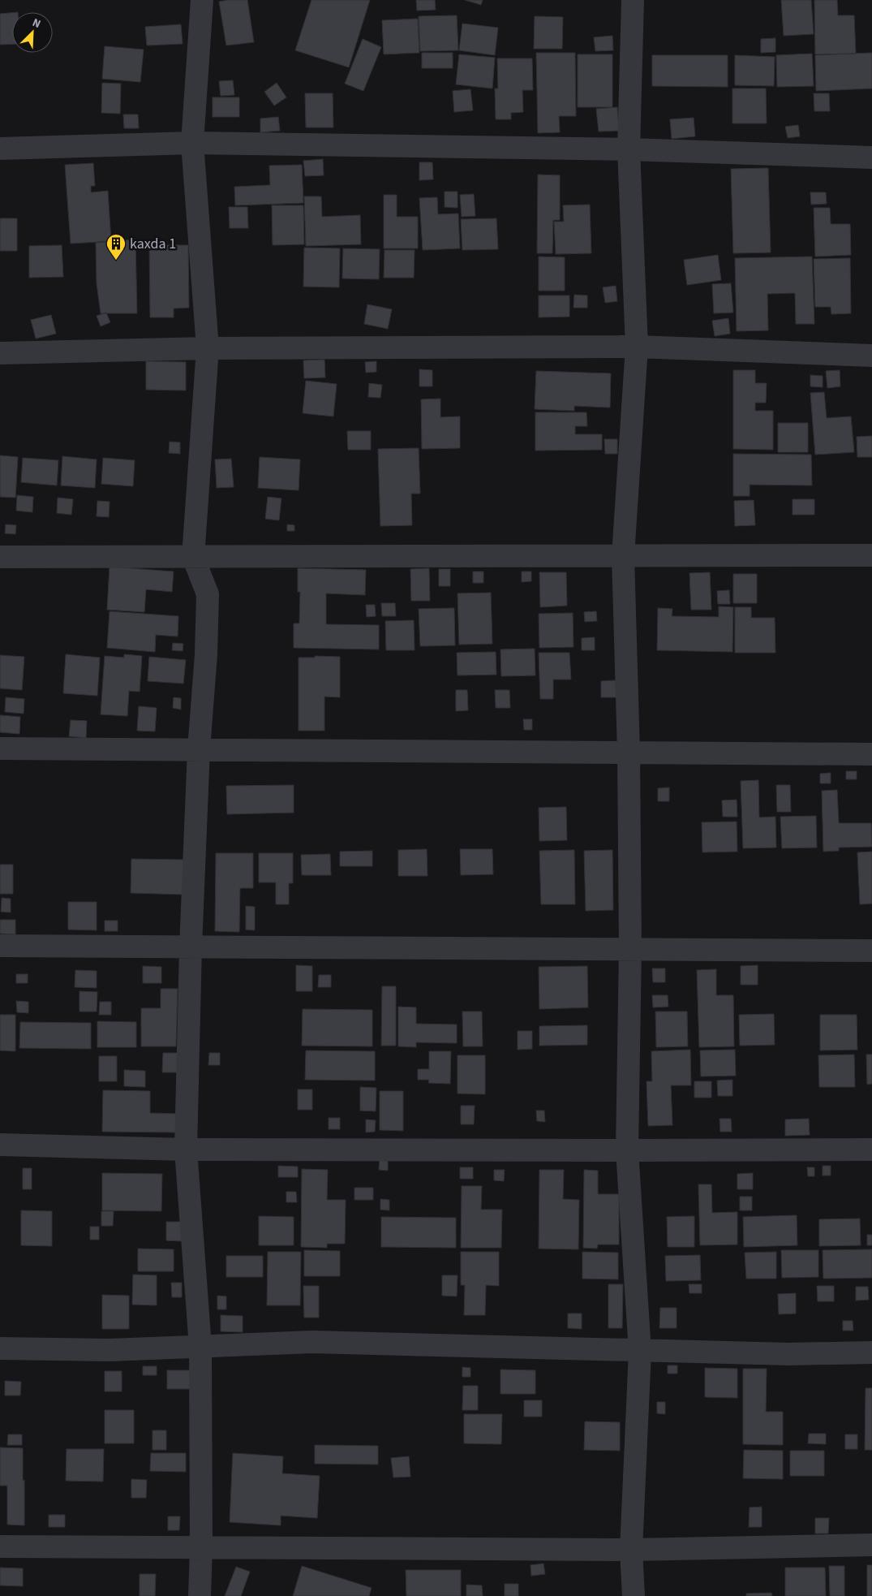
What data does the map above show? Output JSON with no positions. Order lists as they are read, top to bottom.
{
  "places": {
    "building": ["kaxda 1"]
  },
  "north": "top right"
}
